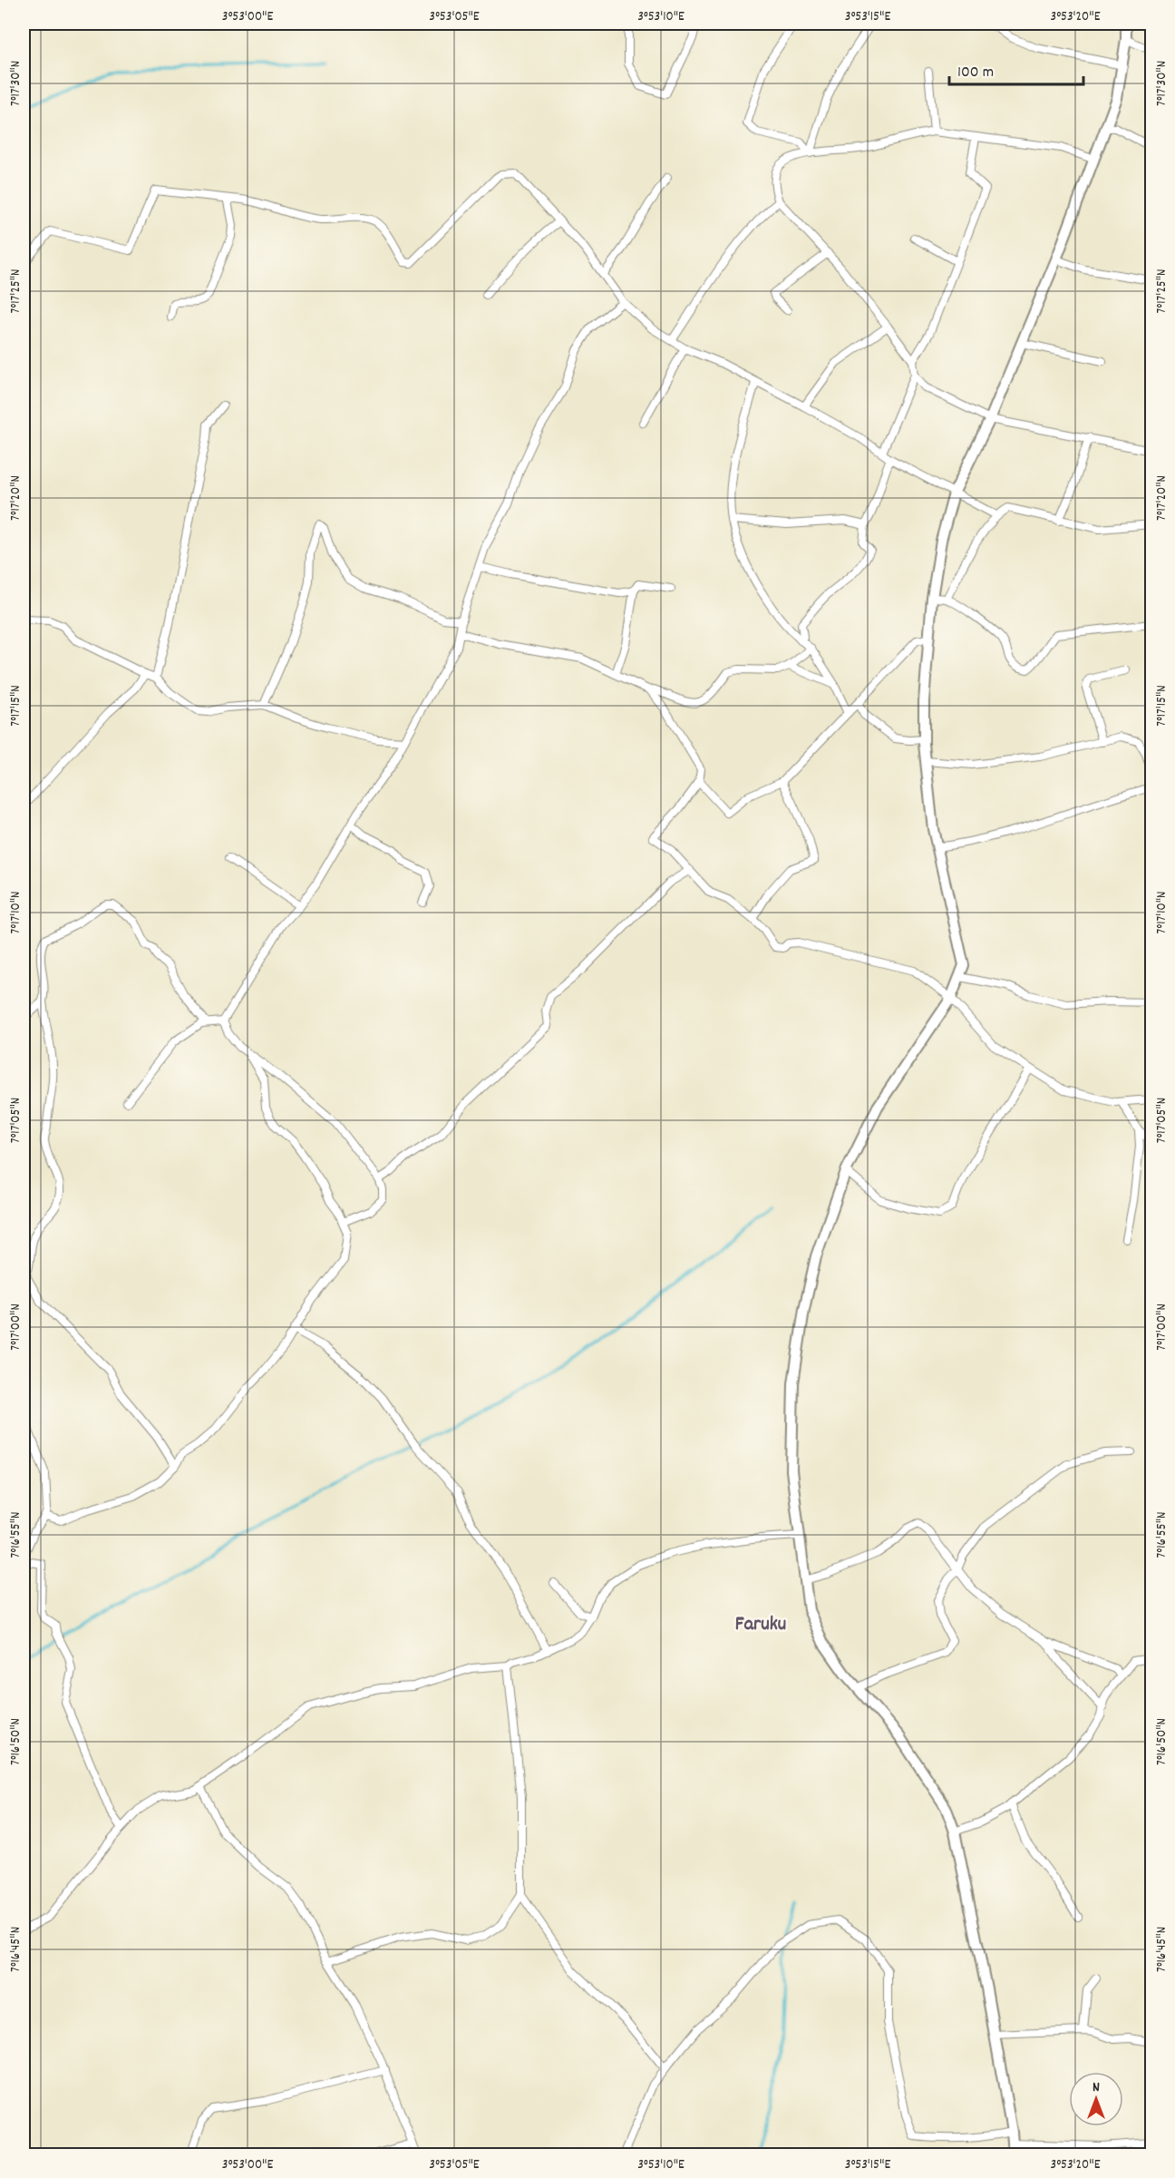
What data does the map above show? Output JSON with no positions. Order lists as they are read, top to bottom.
{
  "districts": ["Faruku"],
  "scale_bar": "100 m",
  "north": "top",
  "coordinates": [
    "3°53'00\"E",
    "3°53'05\"E",
    "3°53'10\"E",
    "3°53'15\"E",
    "3°53'20\"E",
    "7°17'30\"N",
    "7°17'25\"N",
    "7°17'20\"N",
    "7°17'15\"N",
    "7°17'10\"N",
    "7°17'05\"N",
    "7°17'00\"N",
    "7°16'55\"N",
    "7°16'50\"N",
    "7°16'45\"N"
  ]
}
